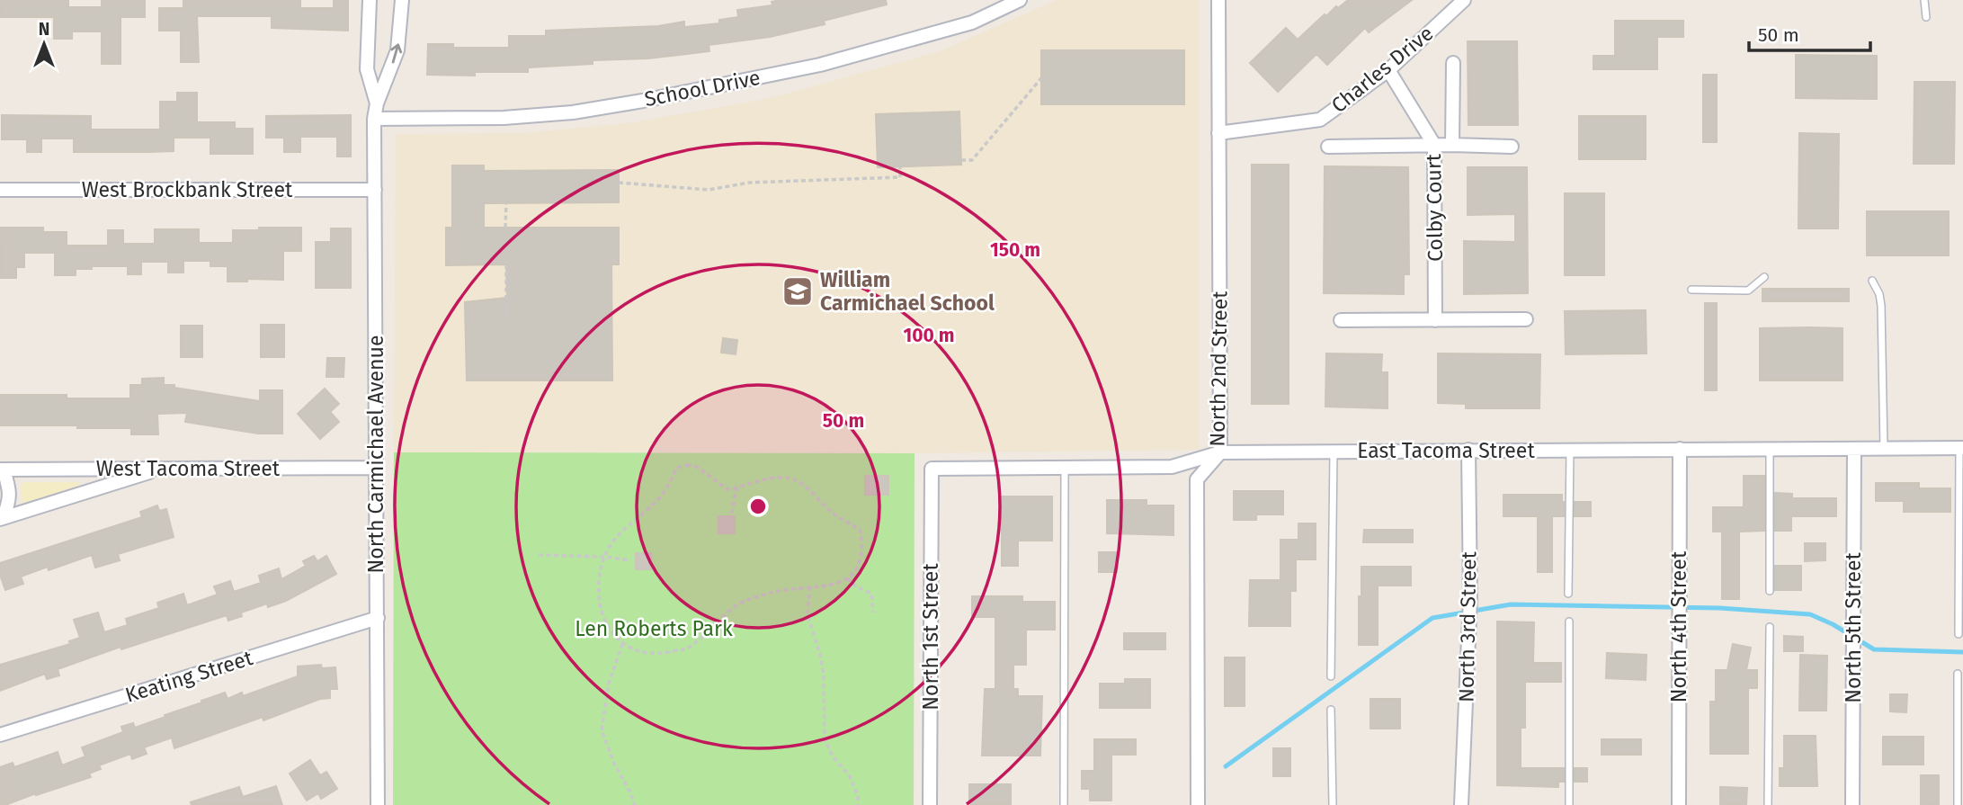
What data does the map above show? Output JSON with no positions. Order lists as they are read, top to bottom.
{
  "streets": {
    "street": [
      "Charles Drive",
      "School Drive",
      "West Brockbank Street",
      "Colby Court",
      "North 2nd Street",
      "East Tacoma Street",
      "North Carmichael Avenue",
      "West Tacoma Street",
      "North 3rd Street",
      "North 4th Street",
      "North 5th Street",
      "North 1st Street",
      "Keating Street"
    ]
  },
  "crossings": [
    ["Charles Drive", "Colby Court"],
    ["Charles Drive", "North 2nd Street"],
    ["School Drive", "North Carmichael Avenue"],
    ["West Brockbank Street", "North Carmichael Avenue"],
    ["North 2nd Street", "East Tacoma Street"],
    ["East Tacoma Street", "North 3rd Street"],
    ["East Tacoma Street", "North 4th Street"],
    ["East Tacoma Street", "North 5th Street"],
    ["East Tacoma Street", "North 1st Street"],
    ["North Carmichael Avenue", "West Tacoma Street"],
    ["North Carmichael Avenue", "Keating Street"]
  ],
  "parks": ["Len Roberts Park"],
  "places": {
    "school or university": ["William Carmichael School"]
  },
  "scale_bar": "50 m",
  "north": "top",
  "rings": ["150 m", "100 m", "50 m"]
}
